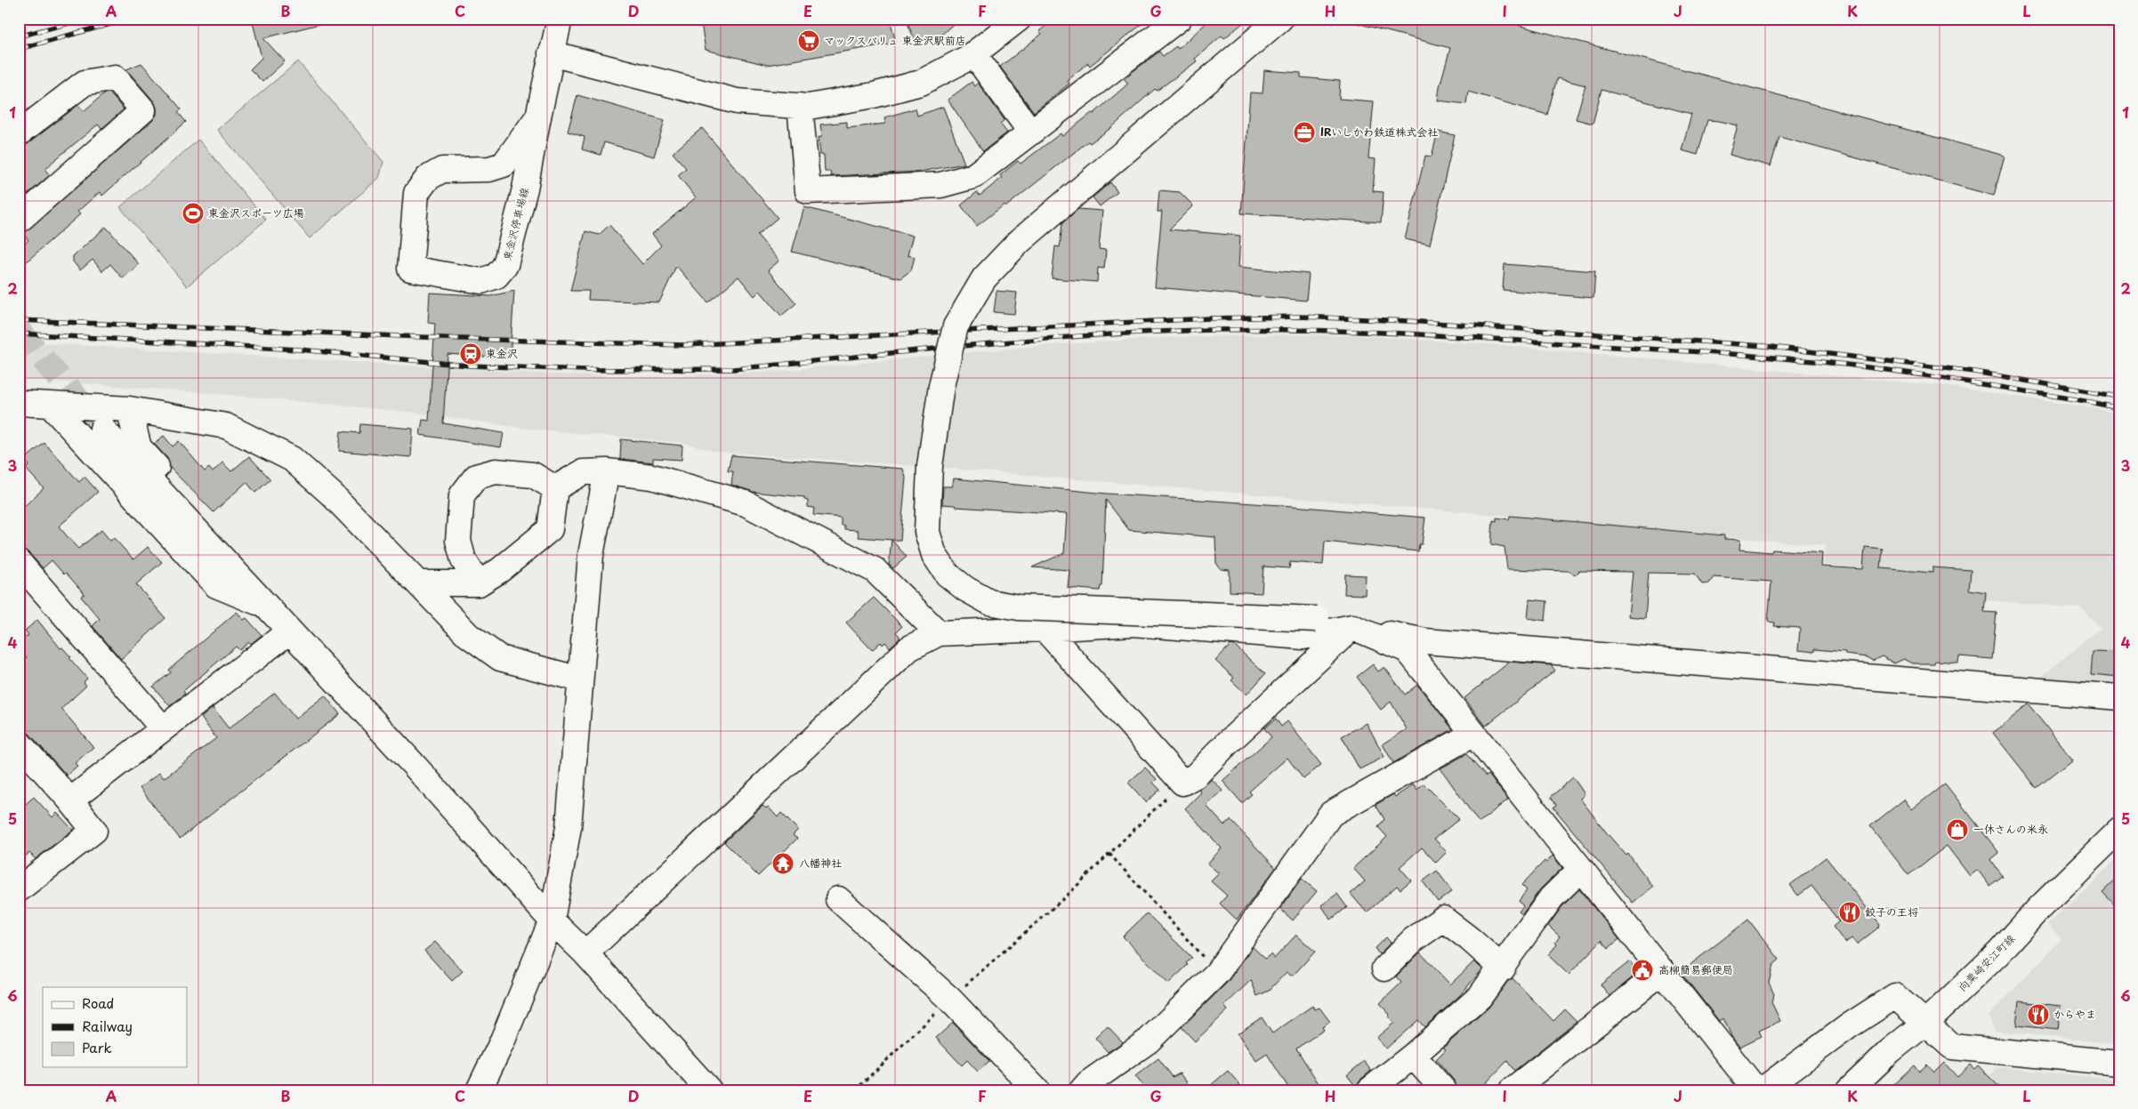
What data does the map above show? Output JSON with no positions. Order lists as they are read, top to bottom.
{
  "streets": {
    "street": ["東金沢停車場線", "向粟崎安江町線"]
  },
  "places": {
    "supermarket": ["マックスバリュ 東金沢駅前店"],
    "office": ["IRいしかわ鉄道株式会社"],
    "sports": ["東金沢スポーツ広場"],
    "station": ["東金沢"],
    "shop": ["一休さんの米永"],
    "temple": ["八幡神社"],
    "restaurant": ["餃子の王将", "からやま"],
    "public building": ["高柳簡易郵便局"]
  },
  "legend": ["Road", "Railway", "Park"],
  "grid": {
    "columns": [
      "A",
      "B",
      "C",
      "D",
      "E",
      "F",
      "G",
      "H",
      "I",
      "J",
      "K",
      "L"
    ],
    "rows": [
      "1",
      "2",
      "3",
      "4",
      "5",
      "6"
    ]
  }
}
